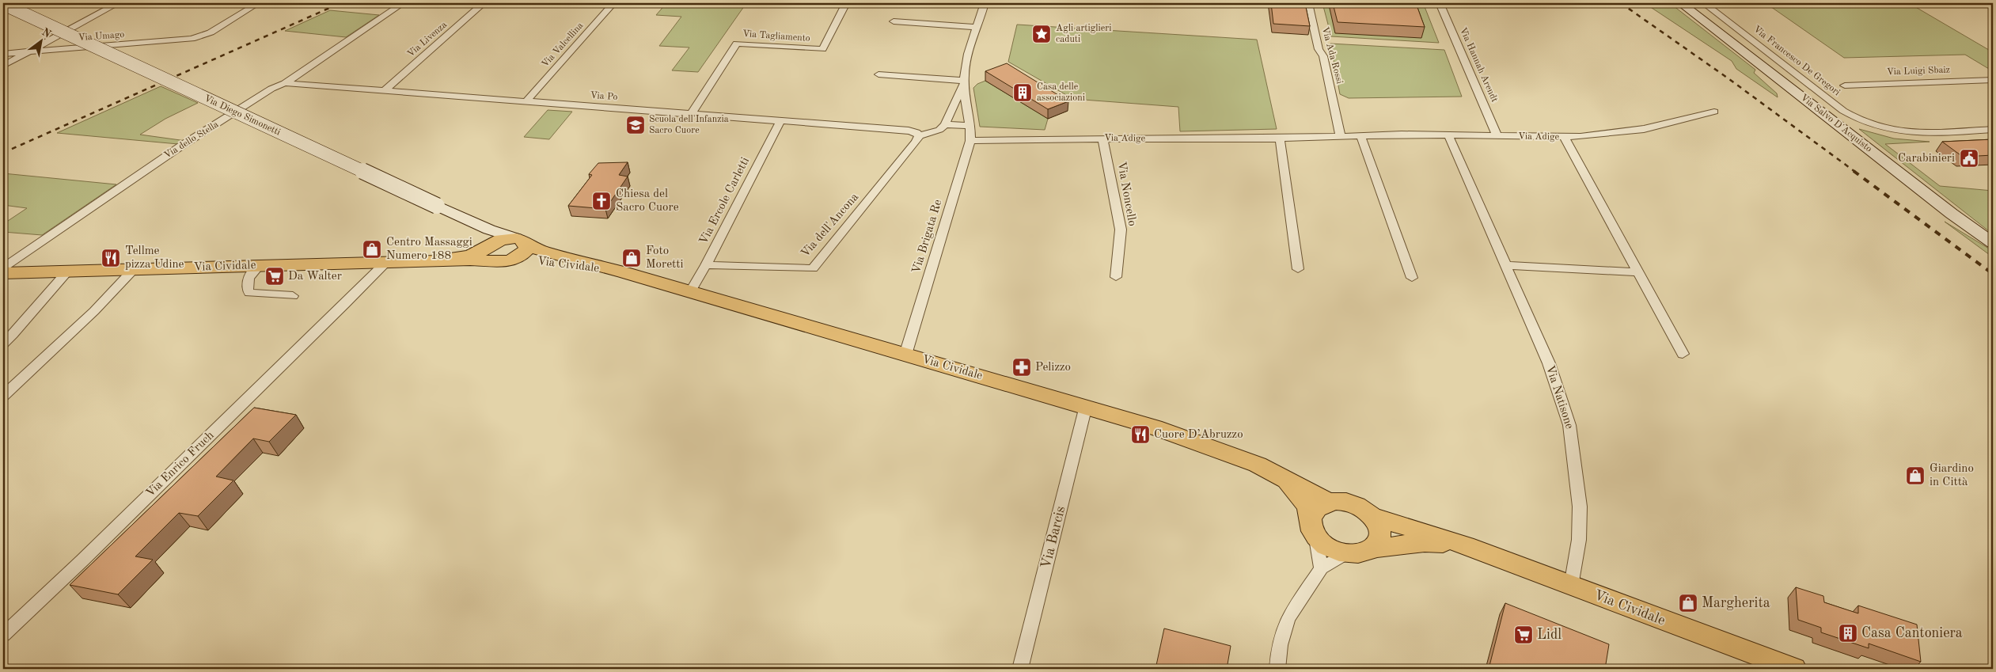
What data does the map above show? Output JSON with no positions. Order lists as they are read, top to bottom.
{
  "streets": {
    "main road": ["Via Diego Simonetti", "Via Salvo D'Acquisto", "Via Cividale"],
    "street": [
      "Via Umago",
      "Via Tagliamento",
      "Via Livenza",
      "Via Valcellina",
      "Via Ada Rossi",
      "Via Francesco De Gregori",
      "Via Hannah Arendt",
      "Via Luigi Sbaiz",
      "Via Po",
      "Via Adige",
      "Via dello Stella",
      "Via Noncello",
      "Via Ercole Carletti",
      "Via dell'Ancona",
      "Via Brigata Re",
      "Via Natisone",
      "Via Enrico Fruch",
      "Via Barcis"
    ]
  },
  "crossings": [
    ["Via Tagliamento", "Via Po"],
    ["Via Livenza", "Via Po"],
    ["Via Valcellina", "Via Po"],
    ["Via Ada Rossi", "Via Adige"],
    ["Via Hannah Arendt", "Via Adige"],
    ["Via Po", "Via dello Stella"],
    ["Via Po", "Via Ercole Carletti"],
    ["Via Po", "Via dell'Ancona"],
    ["Via Diego Simonetti", "Via Cividale"],
    ["Via Adige", "Via Noncello"],
    ["Via Adige", "Via Brigata Re"],
    ["Via Adige", "Via Natisone"],
    ["Via Ercole Carletti", "Via dell'Ancona"],
    ["Via Ercole Carletti", "Via Cividale"],
    ["Via Brigata Re", "Via Cividale"],
    ["Via Cividale", "Via Natisone"],
    ["Via Cividale", "Via Enrico Fruch"],
    ["Via Cividale", "Via Barcis"]
  ],
  "places": {
    "place": ["Agli artiglieri caduti"],
    "building": ["Casa delle associazioni", "Casa Cantoniera"],
    "school or university": ["Scuola dell'Infanzia Sacro Cuore"],
    "public building": ["Carabinieri"],
    "church": ["Chiesa del Sacro Cuore"],
    "shop": [
      "Centro Massaggi Numero 188",
      "Foto Moretti",
      "Giardino in Città",
      "Margherita"
    ],
    "restaurant": ["Tellme pizza Udine", "Cuore D’Abruzzo"],
    "supermarket": ["Da Walter", "Lidl"],
    "pharmacy": ["Pelizzo"]
  },
  "north": "top right"
}
